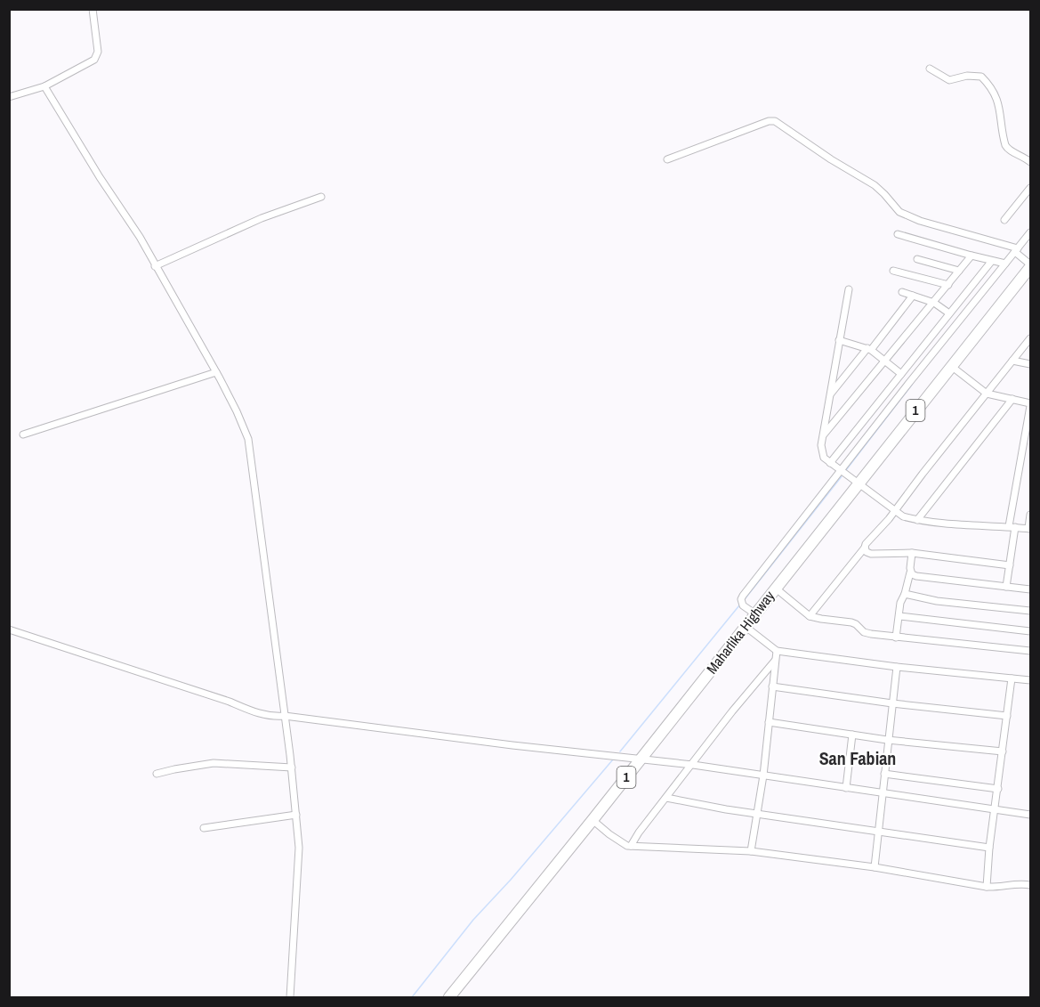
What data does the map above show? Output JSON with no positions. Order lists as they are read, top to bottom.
{
  "streets": {
    "highway": ["1", "Maharlika Highway"]
  },
  "districts": ["San Fabian"]
}
